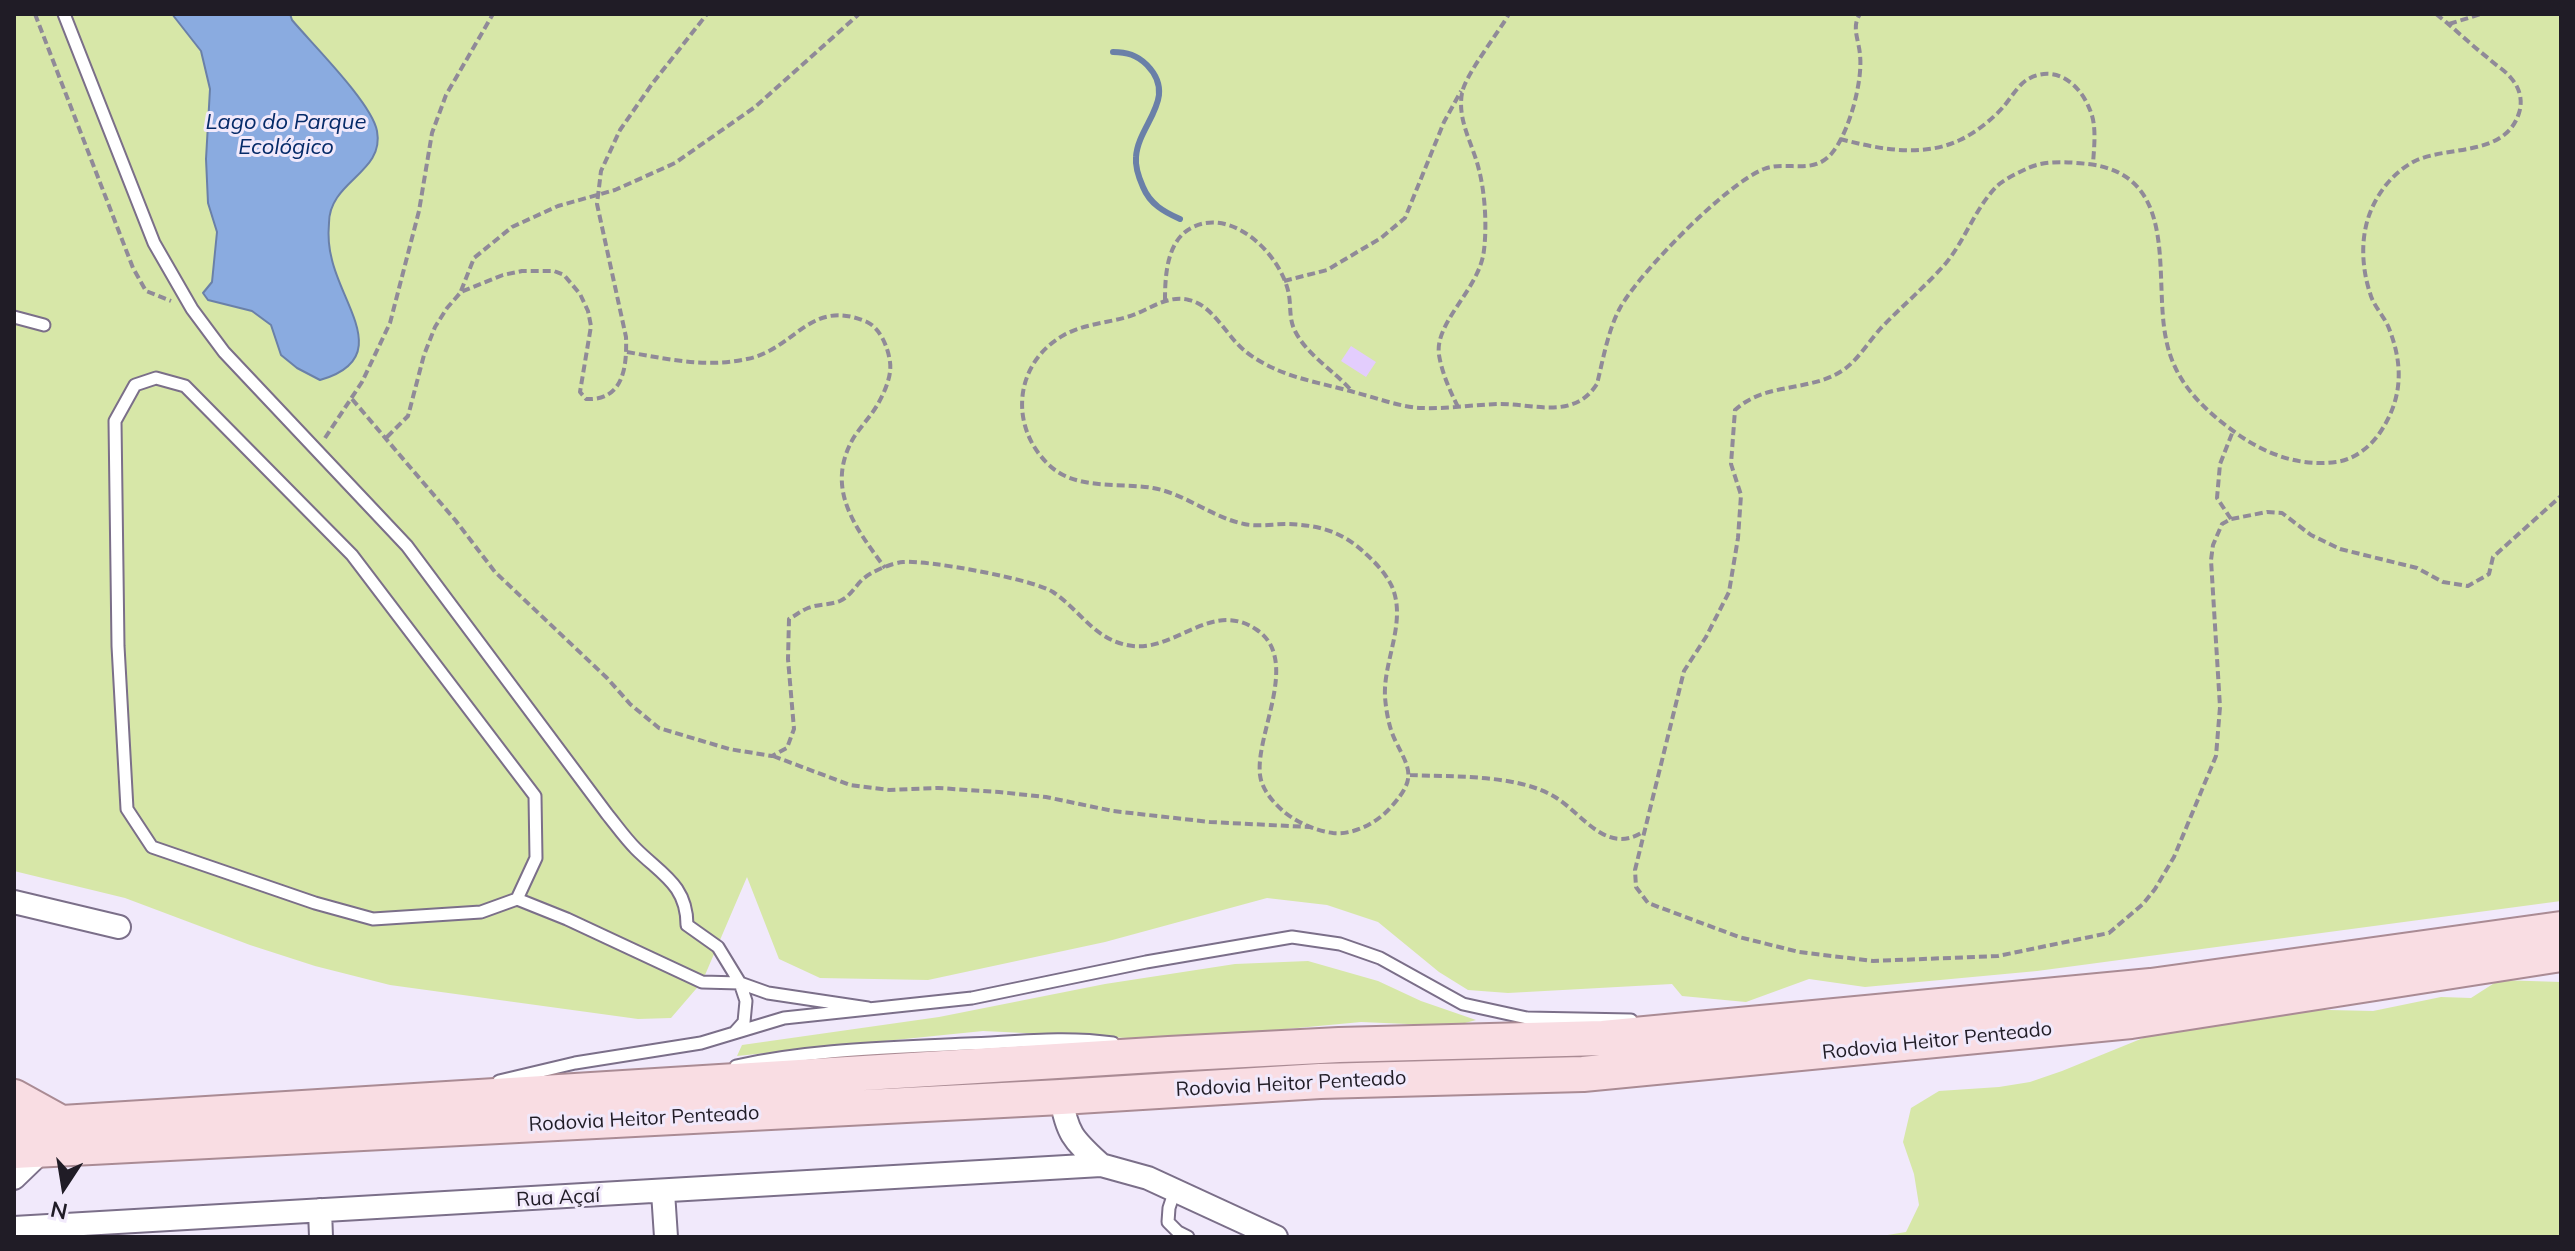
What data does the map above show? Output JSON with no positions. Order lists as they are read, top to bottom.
{
  "streets": {
    "main road": ["Rodovia Heitor Penteado"],
    "street": ["Rua Açaí"]
  },
  "water": ["Lago do Parque Ecológico"],
  "north": "bottom"
}
